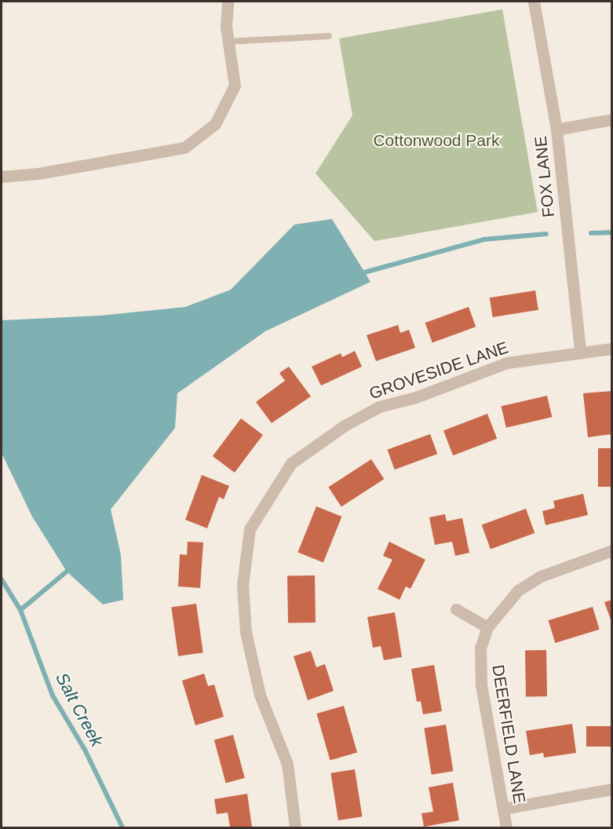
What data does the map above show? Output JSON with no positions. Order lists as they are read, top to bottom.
{
  "streets": {
    "street": ["FOX LANE", "GROVESIDE LANE", "DEERFIELD LANE"]
  },
  "crossings": [
    ["FOX LANE", "GROVESIDE LANE"]
  ],
  "water": ["Salt Creek"],
  "parks": ["Cottonwood Park"]
}
